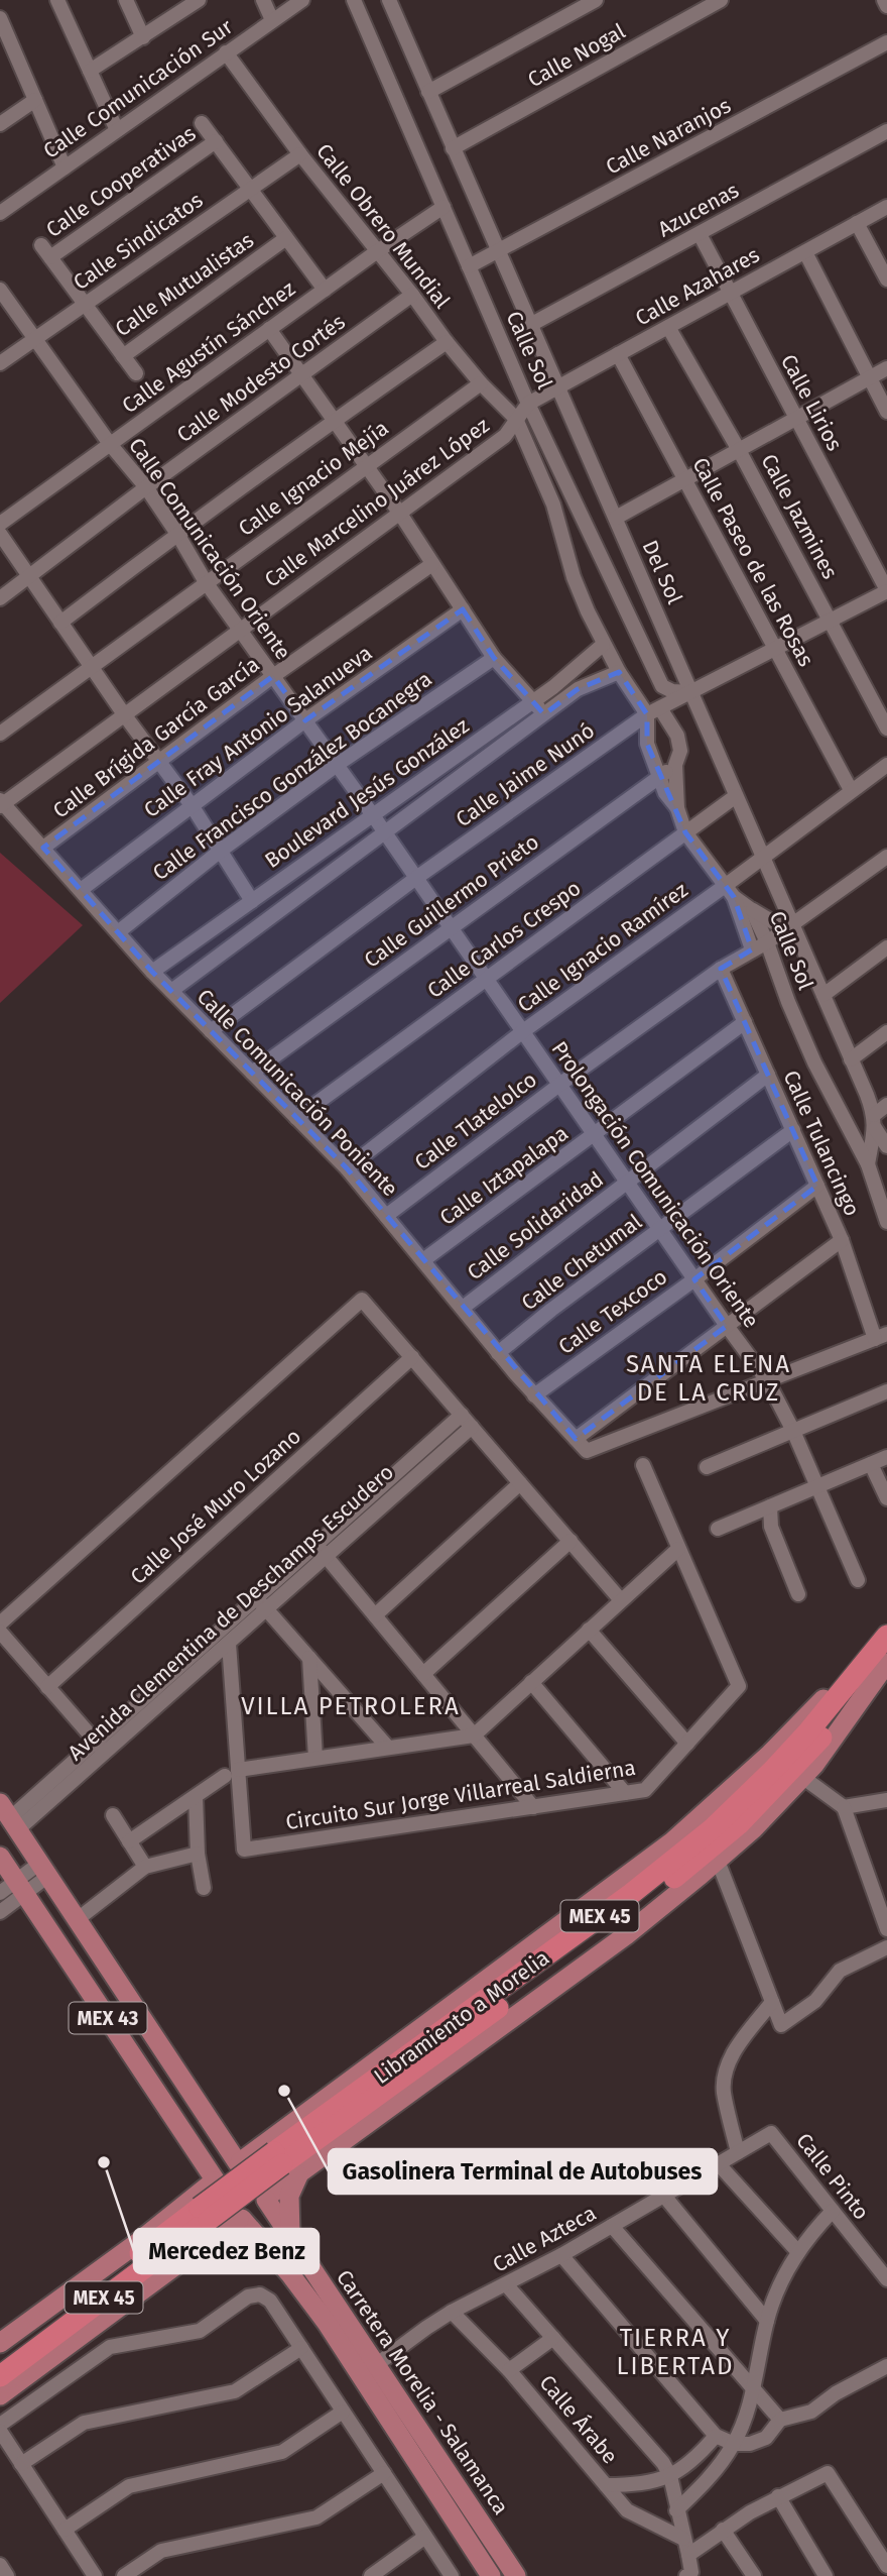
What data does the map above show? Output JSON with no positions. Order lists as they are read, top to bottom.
{
  "streets": {
    "highway": ["MEX 45", "Libramiento a Morelia"],
    "main road": ["MEX 43", "Carretera Morelia - Salamanca"],
    "street": [
      "Calle Nogal",
      "Calle Comunicación Sur",
      "Calle Naranjos",
      "Calle Cooperativas",
      "Azucenas",
      "Calle Obrero Mundial",
      "Calle Sindicatos",
      "Calle Mutualistas",
      "Calle Azahares",
      "Calle Agustín Sánchez",
      "Calle Sol",
      "Calle Modesto Cortés",
      "Calle Lirios",
      "Calle Ignacio Mejía",
      "Calle Marcelino Juárez López",
      "Calle Jazmines",
      "Calle Comunicación Oriente",
      "Calle Paseo de las Rosas",
      "Del Sol",
      "Calle Fray Antonio Salanueva",
      "Calle Brígida García García",
      "Calle Jaime Nunó",
      "Calle Francisco González Bocanegra",
      "Boulevard Jesús González",
      "Calle Guillermo Prieto",
      "Calle Carlos Crespo",
      "Calle Ignacio Ramírez",
      "Calle Comunicación Poniente",
      "Calle Tlatelolco",
      "Calle Tulancingo",
      "Calle Iztapalapa",
      "Prolongación Comunicación Oriente",
      "Calle Solidaridad",
      "Calle Chetumal",
      "Calle Texcoco",
      "Calle José Muro Lozano",
      "Avenida Clementina de Deschamps Escudero",
      "Circuito Sur Jorge Villarreal Saldierna",
      "Calle Pinto",
      "Calle Azteca",
      "Calle Árabe"
    ]
  },
  "crossings": [
    ["Calle Nogal", "Del Sol"],
    ["Calle Comunicación Sur", "Calle Obrero Mundial"],
    ["Calle Naranjos", "Calle Sol"],
    ["Calle Naranjos", "Del Sol"],
    ["Calle Cooperativas", "Calle Sindicatos"],
    ["Calle Cooperativas", "Calle Mutualistas"],
    ["Azucenas", "Calle Lirios"],
    ["Azucenas", "Del Sol"],
    ["Calle Obrero Mundial", "Calle Sindicatos"],
    ["Calle Obrero Mundial", "Calle Agustín Sánchez"],
    ["Calle Obrero Mundial", "Calle Sol"],
    ["Calle Obrero Mundial", "Calle Modesto Cortés"],
    ["Calle Obrero Mundial", "Calle Ignacio Mejía"],
    ["Calle Obrero Mundial", "Calle Marcelino Juárez López"],
    ["Calle Sindicatos", "Calle Mutualistas"],
    ["Calle Sindicatos", "Calle Comunicación Oriente"],
    ["Calle Mutualistas", "Calle Agustín Sánchez"],
    ["Calle Azahares", "Calle Sol"],
    ["Calle Azahares", "Calle Lirios"],
    ["Calle Azahares", "Calle Marcelino Juárez López"],
    ["Calle Azahares", "Calle Jazmines"],
    ["Calle Azahares", "Calle Paseo de las Rosas"],
    ["Calle Azahares", "Del Sol"],
    ["Calle Agustín Sánchez", "Calle Sol"],
    ["Calle Agustín Sánchez", "Calle Comunicación Oriente"],
    ["Calle Sol", "Calle Marcelino Juárez López"],
    ["Calle Sol", "Del Sol"],
    ["Calle Sol", "Calle Jaime Nunó"],
    ["Calle Sol", "Boulevard Jesús González"],
    ["Calle Sol", "Calle Guillermo Prieto"],
    ["Calle Sol", "Calle Carlos Crespo"],
    ["Calle Sol", "Calle Ignacio Ramírez"],
    ["Calle Sol", "Calle Tlatelolco"],
    ["Calle Modesto Cortés", "Calle Comunicación Oriente"],
    ["Calle Lirios", "Calle Jaime Nunó"],
    ["Calle Ignacio Mejía", "Calle Comunicación Oriente"],
    ["Calle Marcelino Juárez López", "Calle Comunicación Oriente"],
    ["Calle Marcelino Juárez López", "Calle Comunicación Poniente"],
    ["Calle Jazmines", "Calle Jaime Nunó"],
    ["Calle Comunicación Oriente", "Calle Fray Antonio Salanueva"],
    ["Calle Comunicación Oriente", "Calle Brígida García García"],
    ["Calle Comunicación Oriente", "Calle Francisco González Bocanegra"],
    ["Calle Comunicación Oriente", "Boulevard Jesús González"],
    ["Calle Comunicación Oriente", "Prolongación Comunicación Oriente"],
    ["Calle Paseo de las Rosas", "Calle Jaime Nunó"],
    ["Calle Paseo de las Rosas", "Calle Ignacio Ramírez"],
    ["Del Sol", "Calle Jaime Nunó"],
    ["Del Sol", "Calle Carlos Crespo"],
    ["Del Sol", "Calle Ignacio Ramírez"],
    ["Del Sol", "Calle Tlatelolco"],
    ["Calle Fray Antonio Salanueva", "Calle Comunicación Poniente"],
    ["Calle Brígida García García", "Calle Comunicación Poniente"],
    ["Calle Jaime Nunó", "Calle Comunicación Poniente"],
    ["Calle Jaime Nunó", "Prolongación Comunicación Oriente"],
    ["Calle Francisco González Bocanegra", "Calle Comunicación Poniente"],
    ["Boulevard Jesús González", "Calle Comunicación Poniente"],
    ["Boulevard Jesús González", "Prolongación Comunicación Oriente"],
    ["Calle Guillermo Prieto", "Calle Comunicación Poniente"],
    ["Calle Guillermo Prieto", "Prolongación Comunicación Oriente"],
    ["Calle Carlos Crespo", "Calle Comunicación Poniente"],
    ["Calle Carlos Crespo", "Prolongación Comunicación Oriente"],
    ["Calle Ignacio Ramírez", "Calle Comunicación Poniente"],
    ["Calle Ignacio Ramírez", "Prolongación Comunicación Oriente"],
    ["Calle Comunicación Poniente", "Calle Tlatelolco"],
    ["Calle Comunicación Poniente", "Calle Iztapalapa"],
    ["Calle Comunicación Poniente", "Prolongación Comunicación Oriente"],
    ["Calle Comunicación Poniente", "Calle Solidaridad"],
    ["Calle Comunicación Poniente", "Calle Chetumal"],
    ["Calle Comunicación Poniente", "Calle Texcoco"],
    ["Calle Tlatelolco", "Calle Tulancingo"],
    ["Calle Tlatelolco", "Prolongación Comunicación Oriente"],
    ["Calle Tulancingo", "Calle Iztapalapa"],
    ["Calle Tulancingo", "Calle Solidaridad"],
    ["Calle Tulancingo", "Calle Chetumal"],
    ["Calle Tulancingo", "Calle Texcoco"],
    ["Calle Iztapalapa", "Prolongación Comunicación Oriente"],
    ["Prolongación Comunicación Oriente", "Calle Solidaridad"],
    ["Prolongación Comunicación Oriente", "Calle Chetumal"],
    ["Prolongación Comunicación Oriente", "Calle Texcoco"],
    ["Avenida Clementina de Deschamps Escudero", "Circuito Sur Jorge Villarreal Saldierna"],
    ["Avenida Clementina de Deschamps Escudero", "MEX 43"],
    ["MEX 43", "Carretera Morelia - Salamanca"],
    ["Calle Pinto", "Calle Azteca"],
    ["Calle Azteca", "Carretera Morelia - Salamanca"],
    ["Calle Azteca", "Calle Árabe"]
  ],
  "districts": ["SANTA ELENA DE LA CRUZ", "VILLA PETROLERA", "TIERRA Y LIBERTAD"],
  "places": ["Gasolinera Terminal de Autobuses", "Mercedez Benz"]
}
